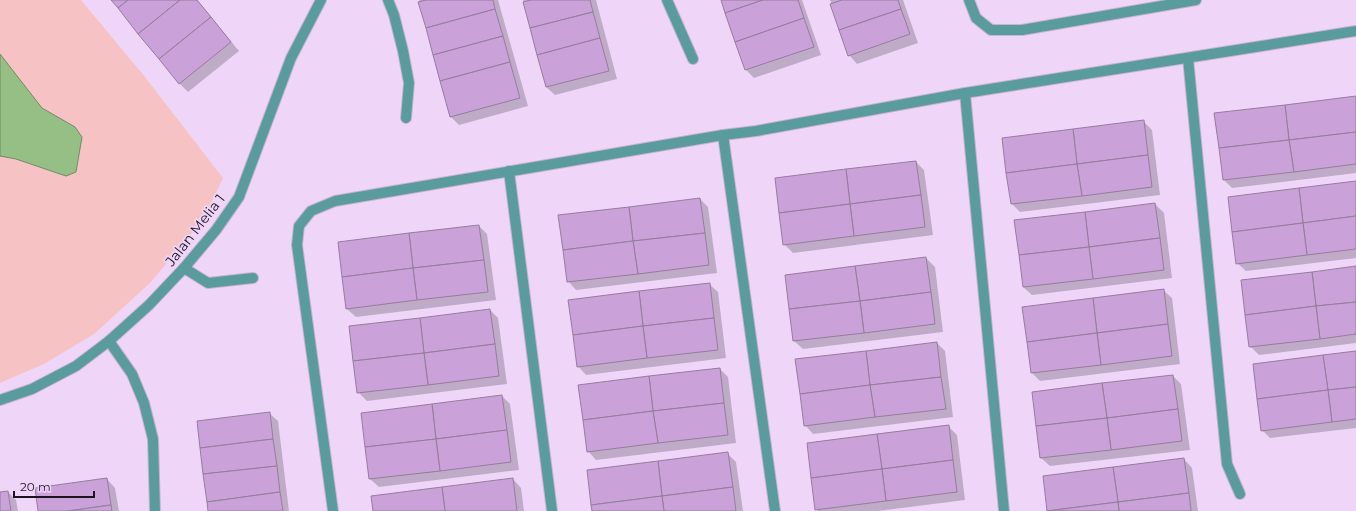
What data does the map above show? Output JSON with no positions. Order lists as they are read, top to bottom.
{
  "streets": {
    "street": ["Jalan Melia 1"]
  },
  "scale_bar": "20 m"
}
